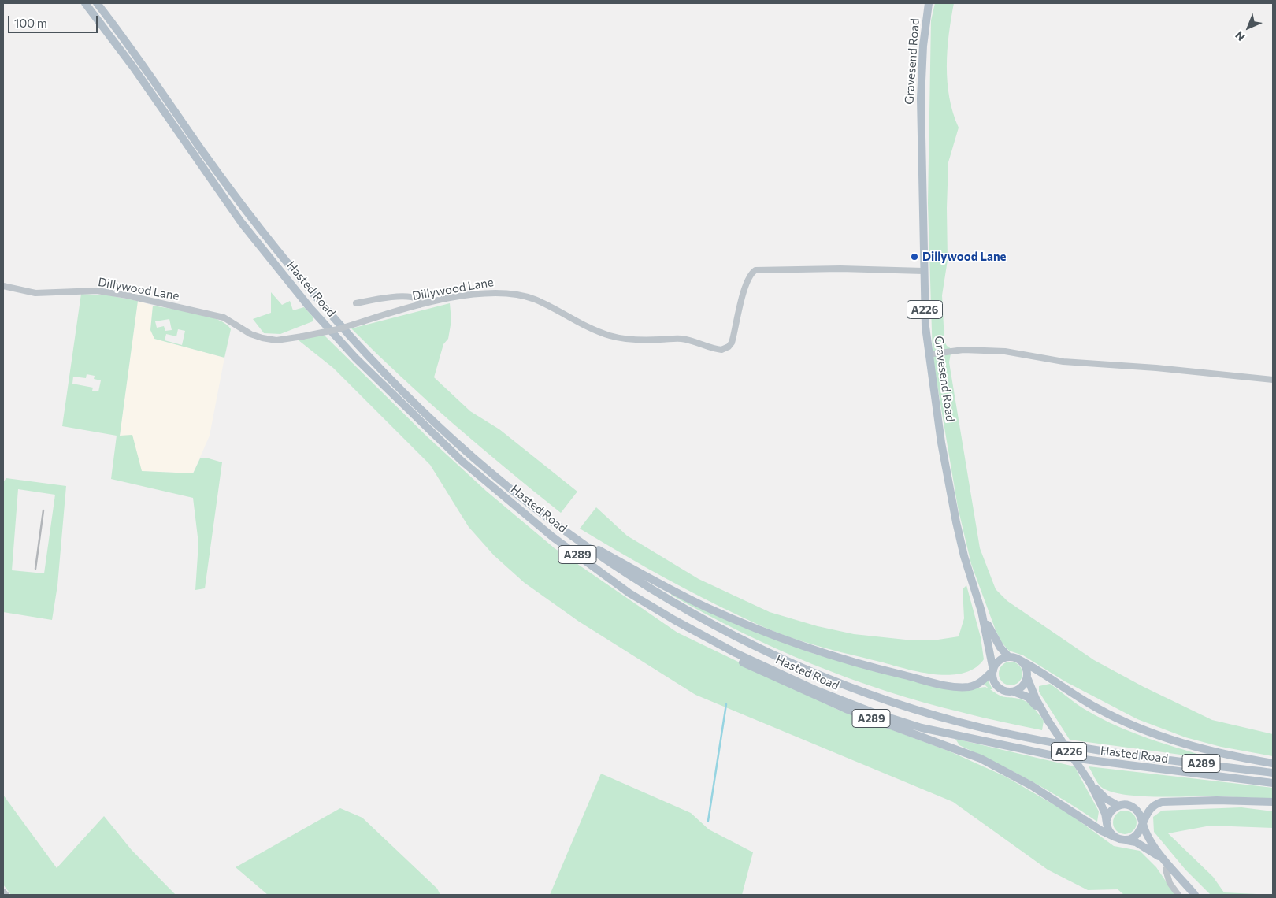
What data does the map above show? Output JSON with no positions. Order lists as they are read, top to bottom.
{
  "streets": {
    "main road": [
      "Gravesend Road",
      "Hasted Road",
      "A226",
      "A289"
    ],
    "street": ["Dillywood Lane"]
  },
  "crossings": [
    ["Gravesend Road", "Dillywood Lane"],
    ["Gravesend Road", "A226"],
    ["Gravesend Road", "A289"],
    ["Hasted Road", "A289"],
    ["A226", "A289"]
  ],
  "places": ["Dillywood Lane"],
  "scale_bar": "100 m",
  "north": "bottom left"
}
